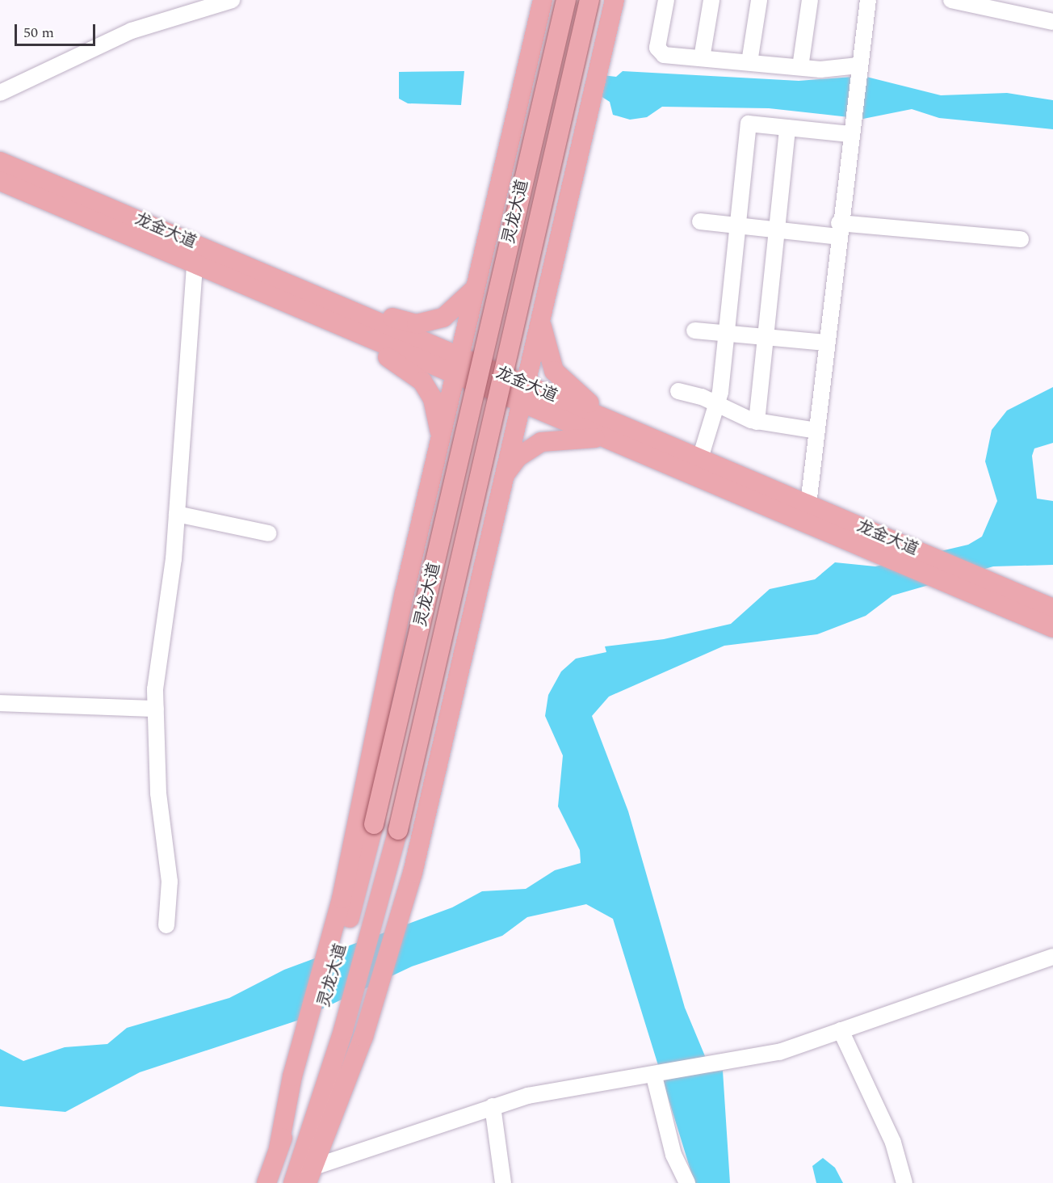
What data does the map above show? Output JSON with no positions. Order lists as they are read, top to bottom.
{
  "streets": {
    "main road": ["灵龙大道", "龙金大道"]
  },
  "scale_bar": "50 m"
}
